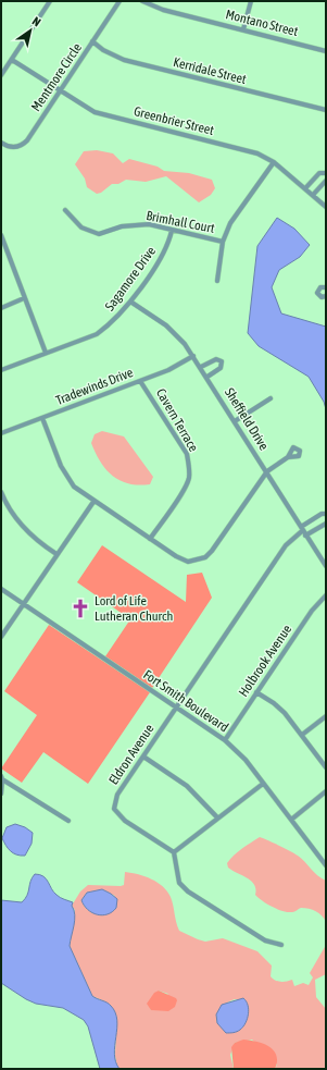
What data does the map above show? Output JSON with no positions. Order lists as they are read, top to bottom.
{
  "streets": {
    "street": [
      "Montano Street",
      "Kerridale Street",
      "Mentmore Circle",
      "Greenbrier Street",
      "Brimhall Court",
      "Sagamore Drive",
      "Tradewinds Drive",
      "Sheffield Drive",
      "Cavern Terrace",
      "Holbrook Avenue",
      "Fort Smith Boulevard",
      "Eldron Avenue"
    ]
  },
  "crossings": [
    ["Kerridale Street", "Mentmore Circle"],
    ["Mentmore Circle", "Greenbrier Street"],
    ["Brimhall Court", "Sagamore Drive"],
    ["Sagamore Drive", "Sheffield Drive"],
    ["Tradewinds Drive", "Sheffield Drive"],
    ["Tradewinds Drive", "Cavern Terrace"],
    ["Sheffield Drive", "Eldron Avenue"],
    ["Holbrook Avenue", "Fort Smith Boulevard"],
    ["Fort Smith Boulevard", "Eldron Avenue"]
  ],
  "places": {
    "church": ["Lord of Life Lutheran Church"]
  },
  "north": "top right"
}
